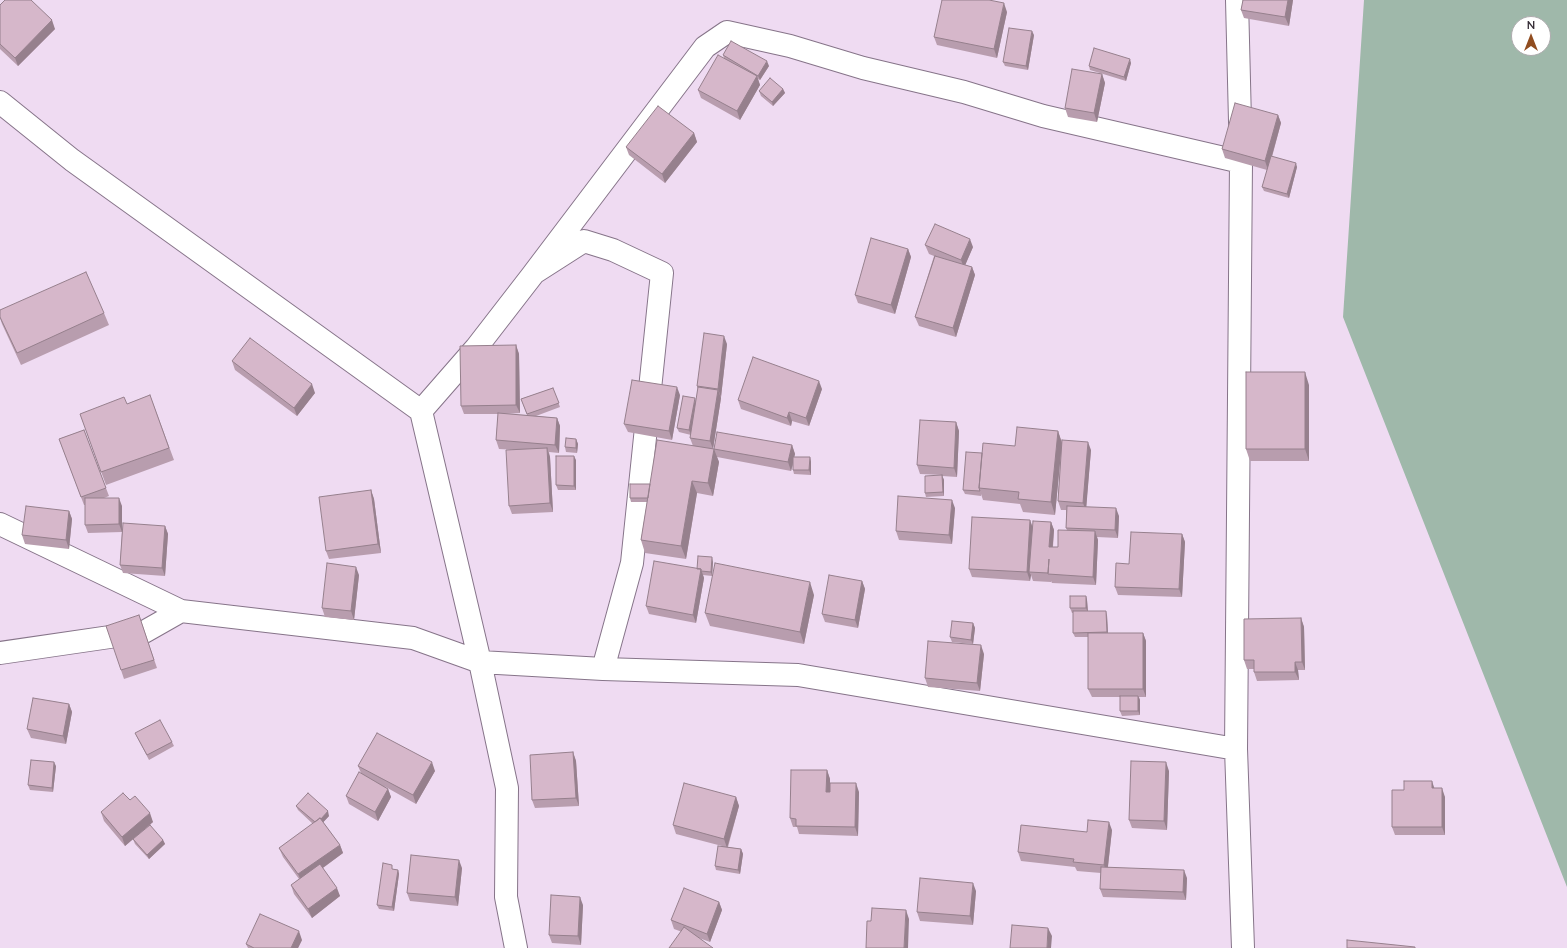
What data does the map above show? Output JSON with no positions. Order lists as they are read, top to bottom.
{
  "north": "top"
}
